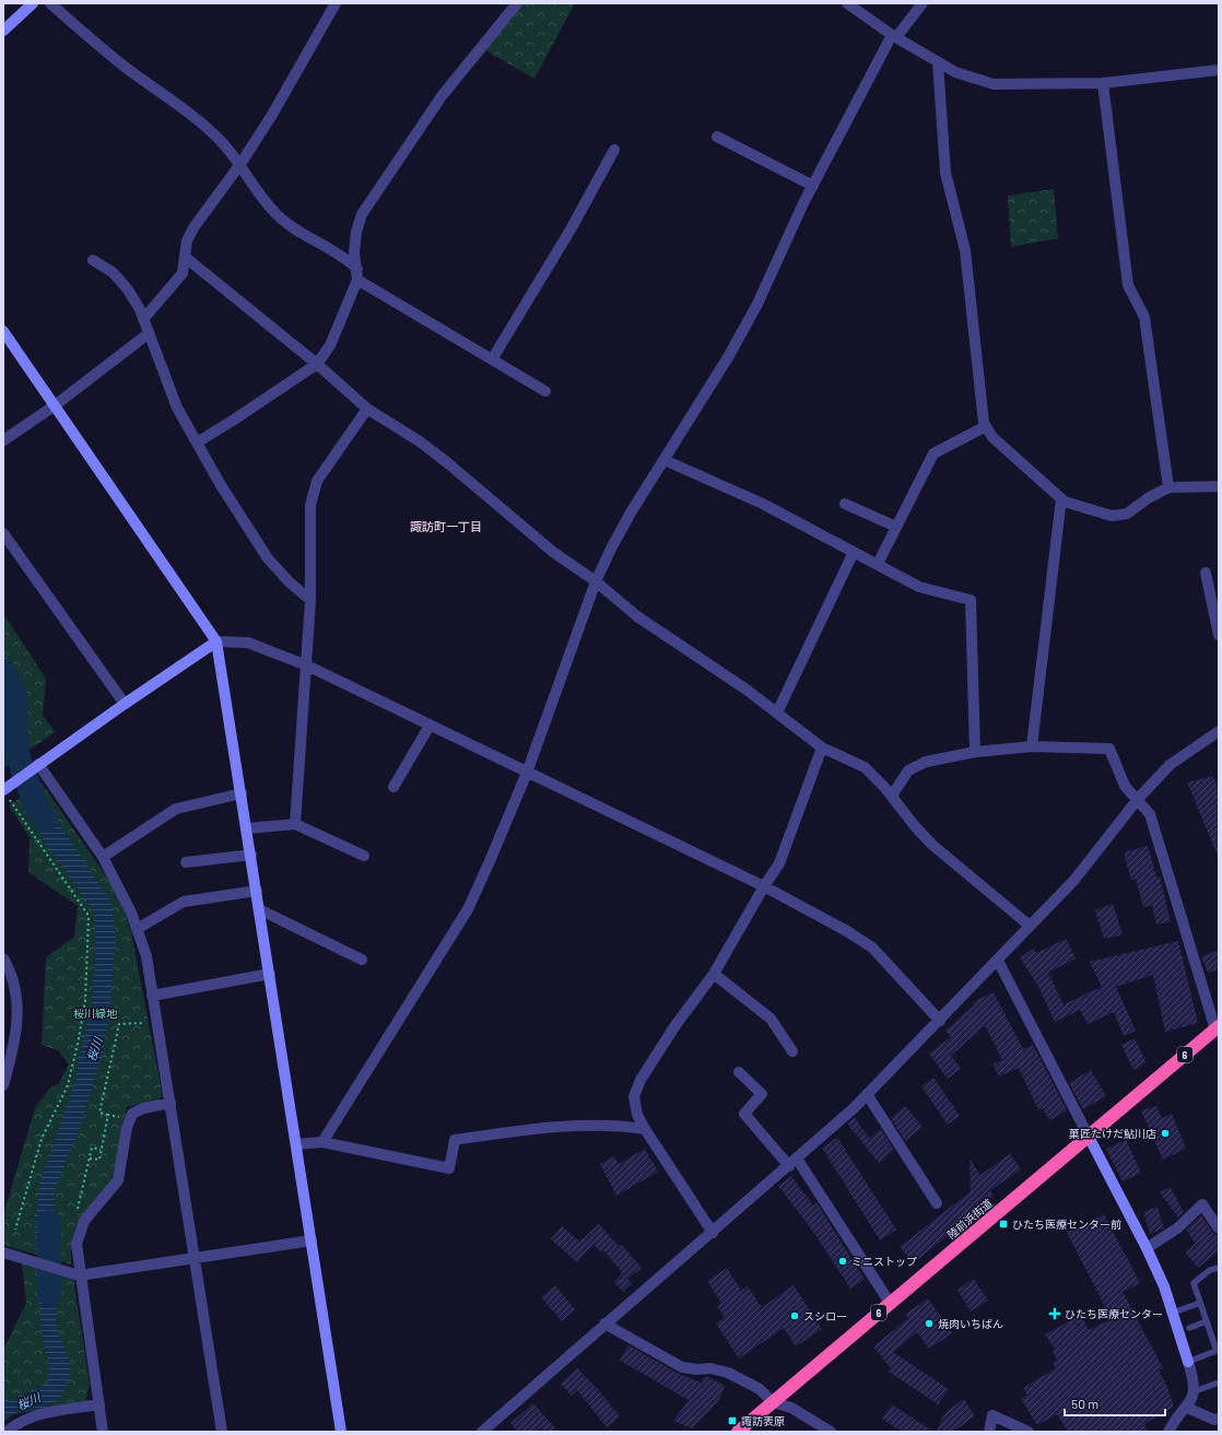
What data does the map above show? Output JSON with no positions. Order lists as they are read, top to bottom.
{
  "streets": {
    "highway": ["6", "陸前浜街道"]
  },
  "districts": ["諏訪町一丁目"],
  "water": ["桜川"],
  "parks": ["桜川緑地"],
  "places": {
    "other": [
      "菓匠たけだ鮎川店",
      "ミニストップ",
      "スシロー",
      "焼肉いちばん"
    ],
    "transit": ["ひたち医療センター前", "諏訪表原"],
    "health": ["ひたち医療センター"]
  },
  "scale_bar": "50 m"
}
